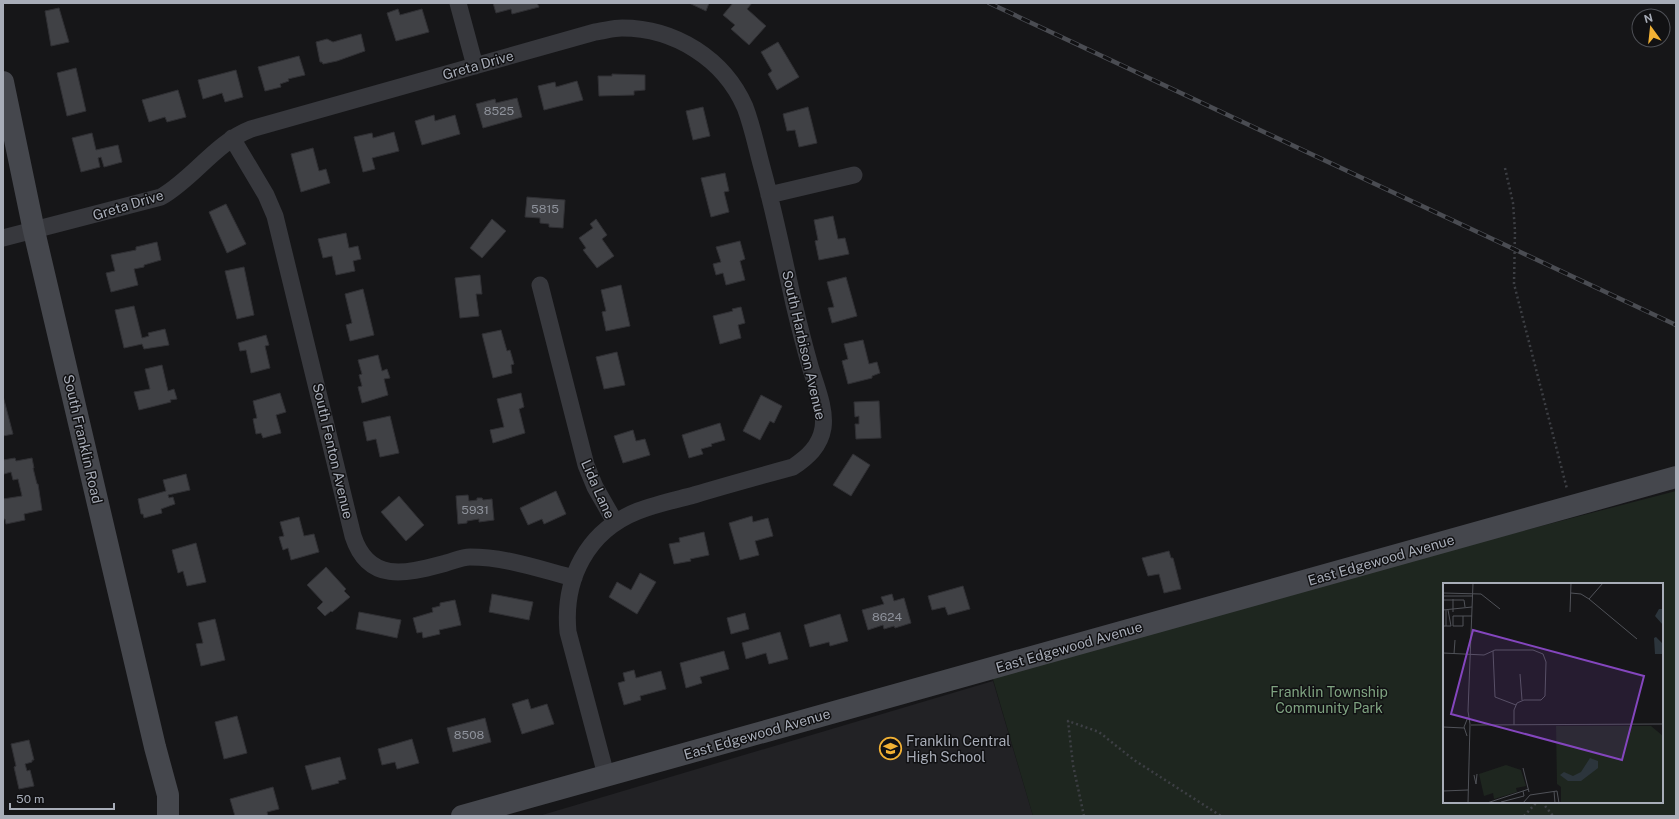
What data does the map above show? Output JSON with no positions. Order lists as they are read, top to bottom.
{
  "streets": {
    "main road": ["South Franklin Road", "East Edgewood Avenue"],
    "street": [
      "Greta Drive",
      "South Harbison Avenue",
      "South Fenton Avenue",
      "Lida Lane"
    ]
  },
  "crossings": [
    ["Greta Drive", "South Harbison Avenue"],
    ["Greta Drive", "South Franklin Road"],
    ["Greta Drive", "South Fenton Avenue"],
    ["South Harbison Avenue", "Lida Lane"],
    ["South Fenton Avenue", "Lida Lane"],
    ["Lida Lane", "East Edgewood Avenue"]
  ],
  "parks": ["Franklin Township Community Park"],
  "places": {
    "school or university": ["Franklin Central High School"]
  },
  "house_numbers": [
    "8525",
    "5815",
    "5931",
    "8624",
    "8508"
  ],
  "scale_bar": "50 m",
  "north": "top"
}
